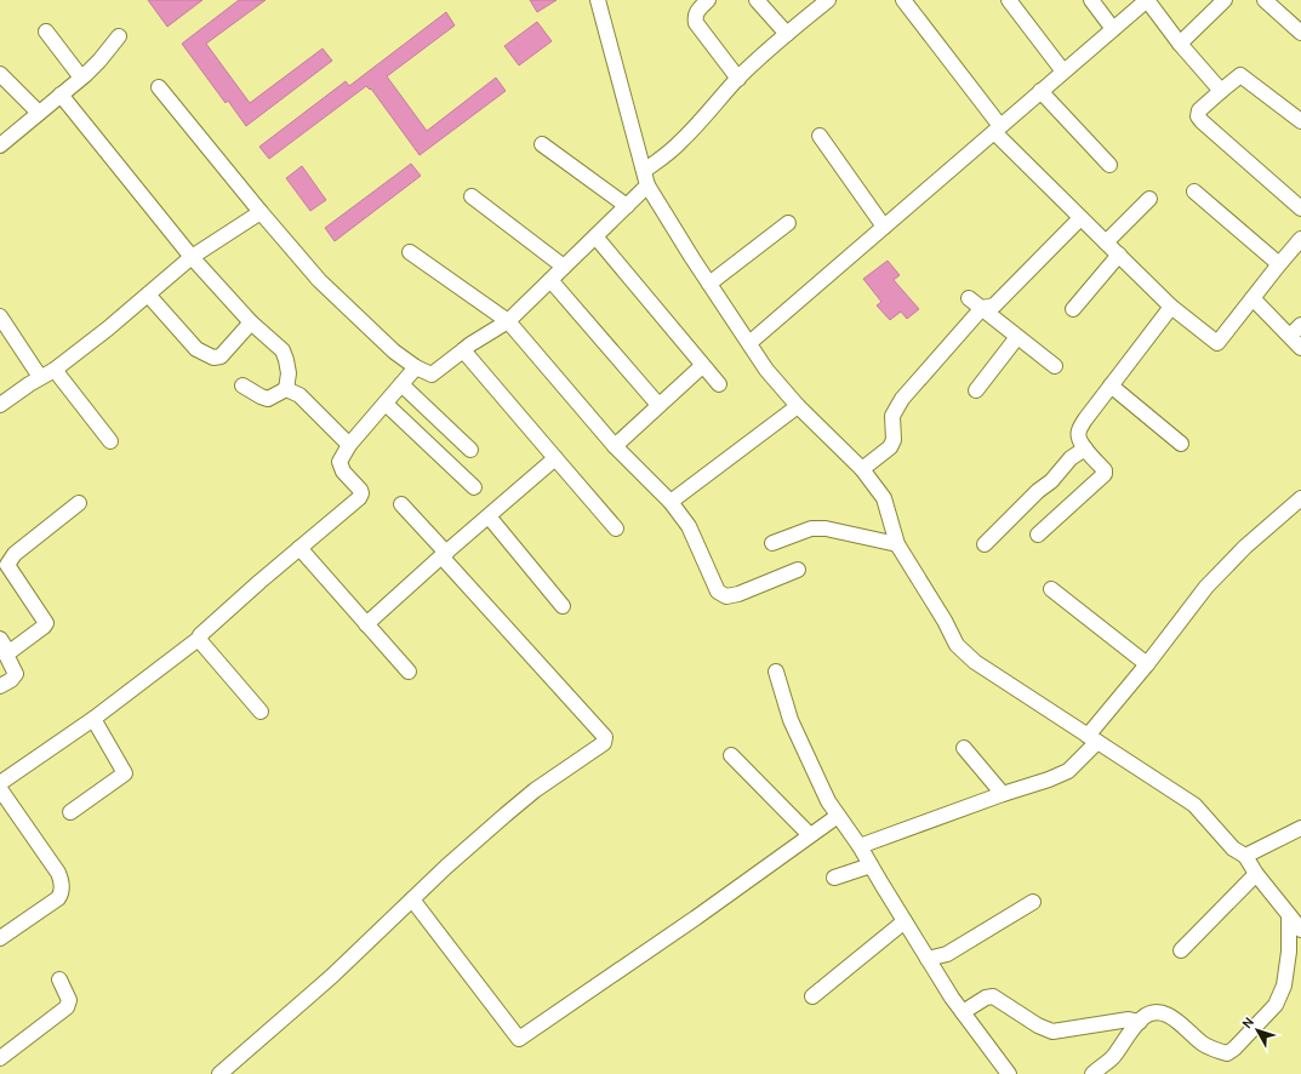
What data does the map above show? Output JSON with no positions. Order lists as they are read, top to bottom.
{
  "north": "top left"
}
